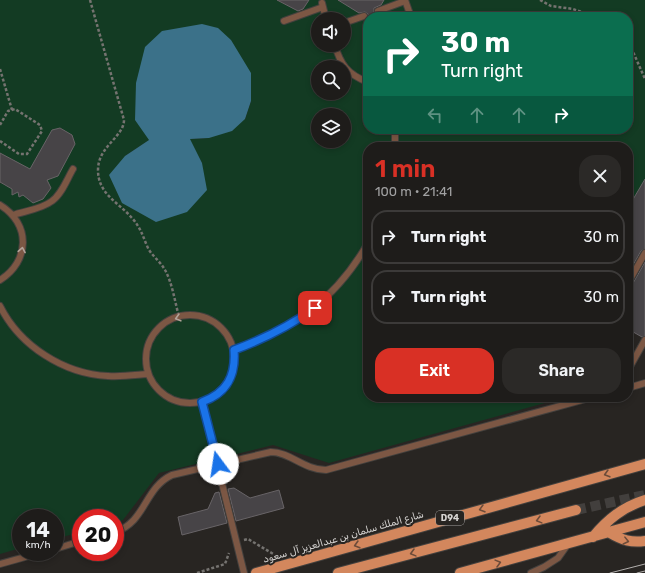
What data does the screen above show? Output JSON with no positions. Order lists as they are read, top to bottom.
{
  "streets": {
    "main road": ["D94", "شارع الملك سلمان بن عبدالعزيز آل سعود"]
  },
  "page": {
    "turn": ["30 m", "Turn right"],
    "heading": ["1 min", "100 m · 21:41"],
    "list": [
      {
        "name": "Turn right",
        "value": "30 m"
      },
      {
        "name": "Turn right",
        "value": "30 m"
      }
    ],
    "buttons": ["Exit", "Share"],
    "speed": "14 km/h",
    "limit": "20"
  }
}
